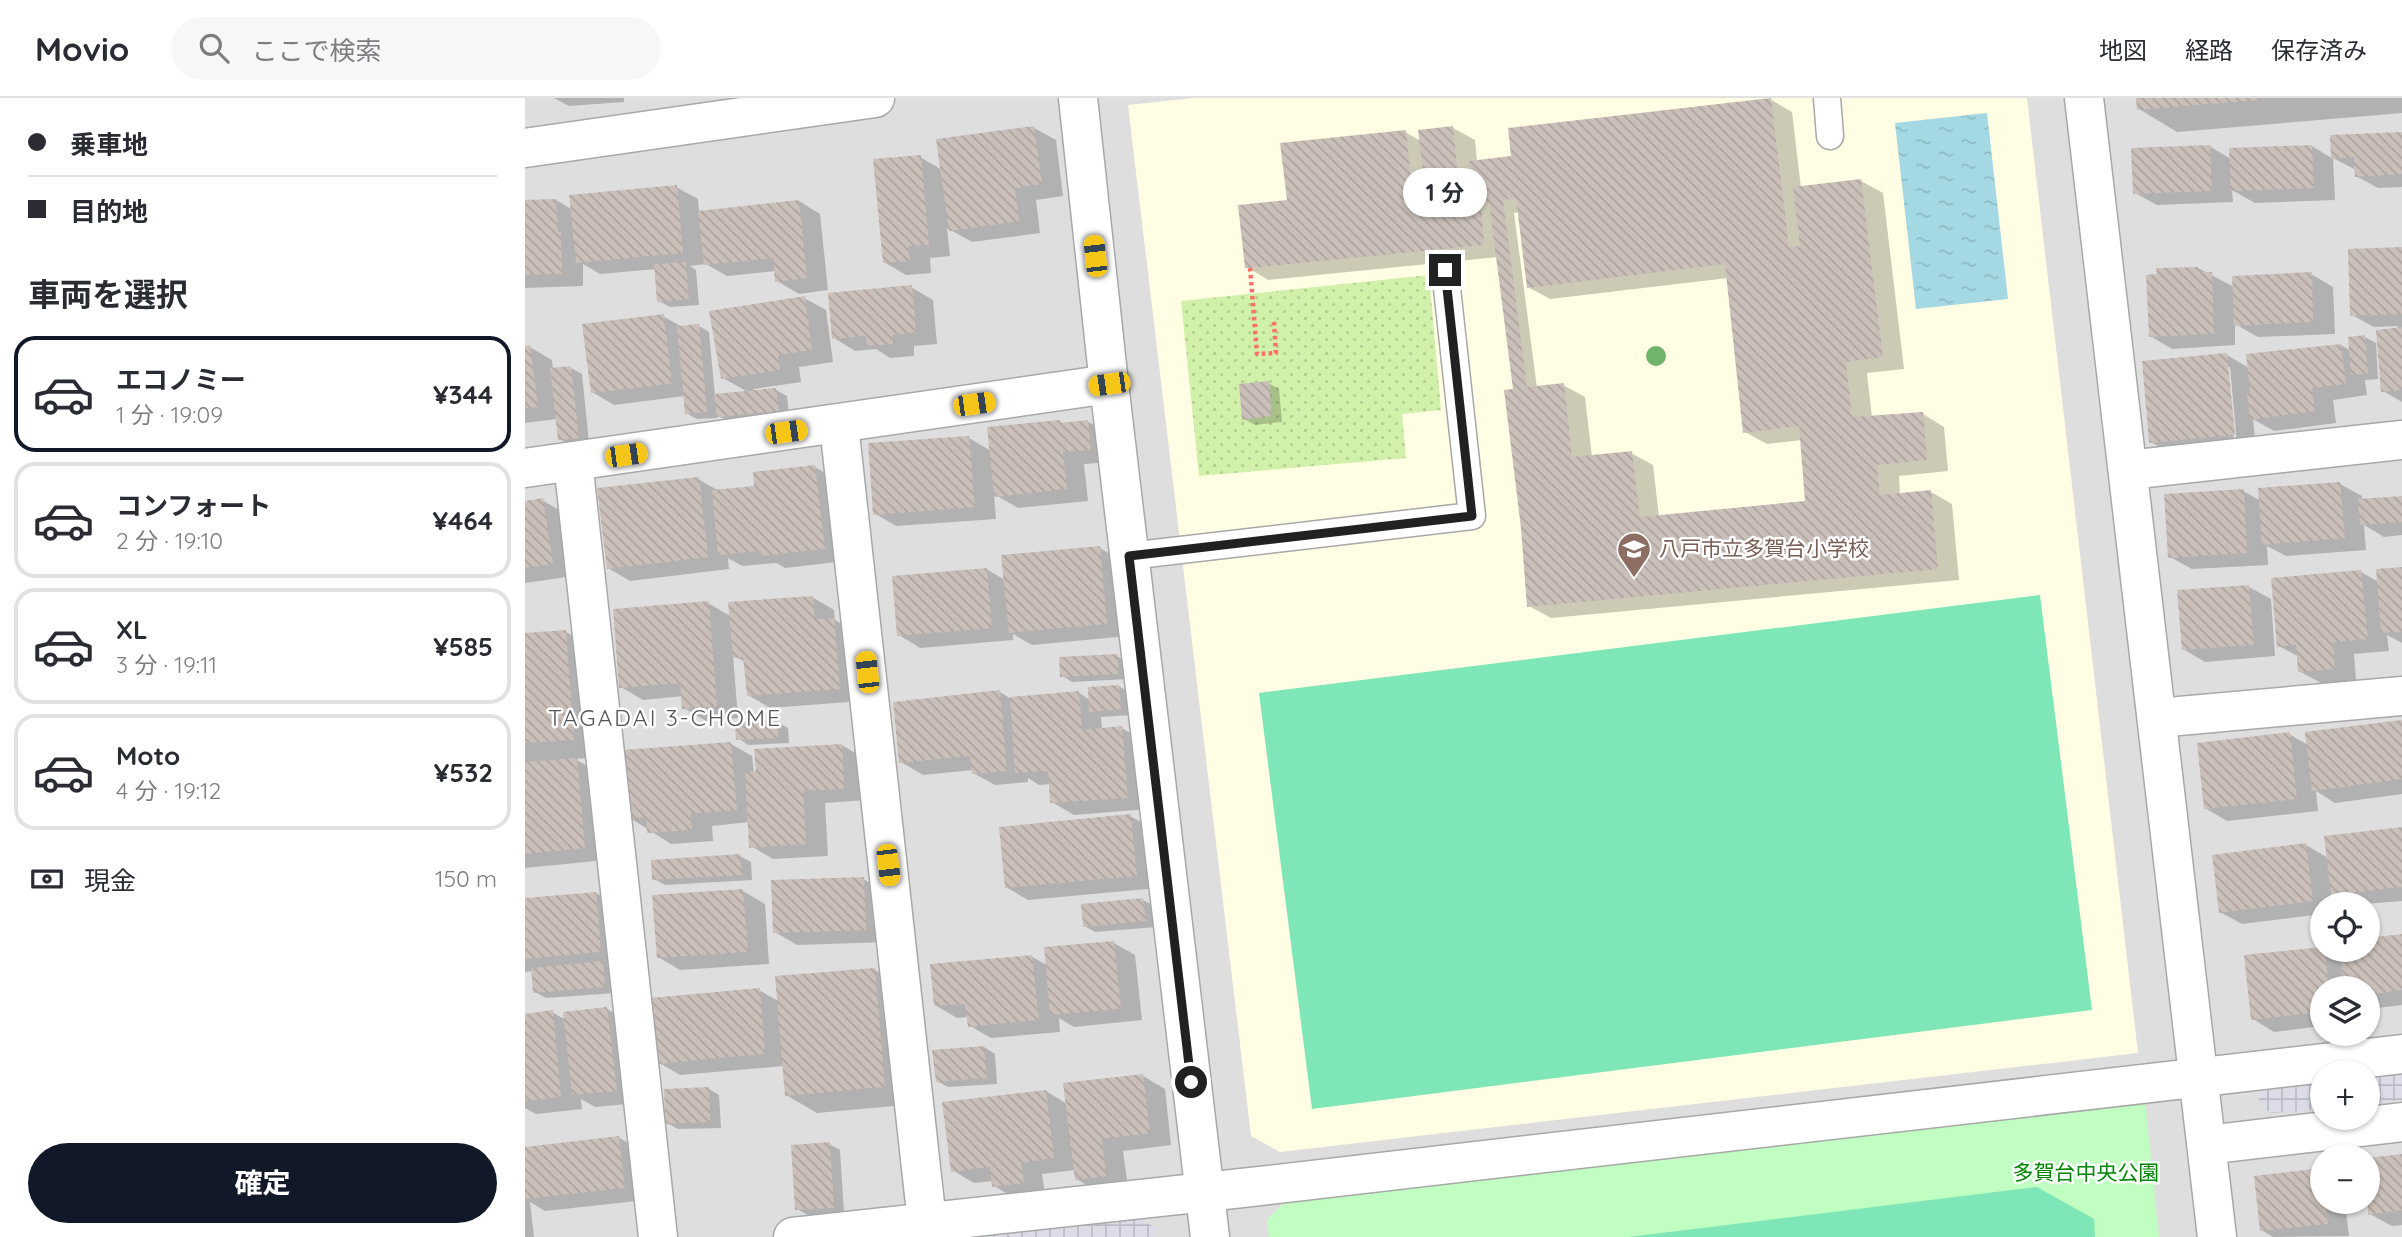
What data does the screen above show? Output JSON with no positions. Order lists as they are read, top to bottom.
{
  "districts": ["TAGADAI 3-CHOME"],
  "parks": ["多賀台中央公園"],
  "places": {
    "school or university": ["八戸市立多賀台小学校"]
  },
  "page": {
    "header": "Movio",
    "search": "ここで検索",
    "nav": ["地図", "経路", "保存済み"],
    "banner": ["乗車地", "目的地"],
    "bubble": "1 分",
    "heading": "車両を選択",
    "list": [
      {
        "name": "エコノミー",
        "note": "1 分 · 19:09",
        "value": "¥344"
      },
      {
        "name": "コンフォート",
        "note": "2 分 · 19:10",
        "value": "¥464"
      },
      {
        "name": "XL",
        "note": "3 分 · 19:11",
        "value": "¥585"
      },
      {
        "name": "Moto",
        "note": "4 分 · 19:12",
        "value": "¥532"
      }
    ],
    "pay": ["現金", "150 m"],
    "map_buttons": ["+", "−"],
    "buttons": "確定"
  }
}
